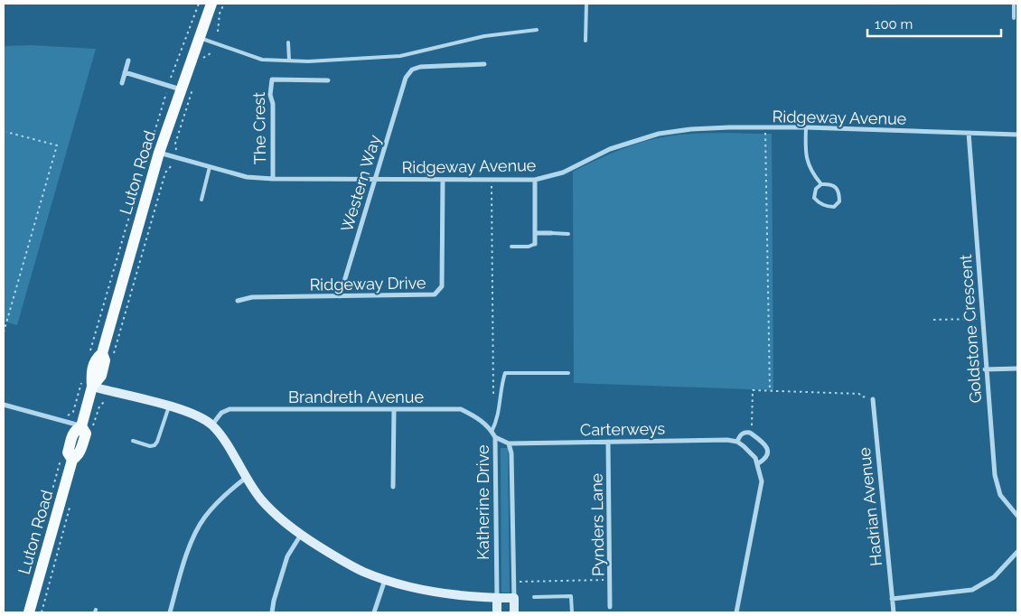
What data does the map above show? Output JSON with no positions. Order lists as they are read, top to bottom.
{
  "streets": {
    "main road": ["Luton Road"],
    "street": [
      "Ridgeway Avenue",
      "The Crest",
      "Western Way",
      "Ridgeway Drive",
      "Goldstone Crescent",
      "Brandreth Avenue",
      "Carterweys",
      "Katherine Drive",
      "Hadrian Avenue",
      "Pynders Lane"
    ]
  },
  "crossings": [
    ["Ridgeway Avenue", "The Crest"],
    ["Ridgeway Avenue", "Luton Road"],
    ["Ridgeway Avenue", "Western Way"],
    ["Ridgeway Avenue", "Ridgeway Drive"],
    ["Ridgeway Avenue", "Goldstone Crescent"],
    ["Western Way", "Ridgeway Drive"],
    ["Brandreth Avenue", "Katherine Drive"],
    ["Carterweys", "Katherine Drive"],
    ["Carterweys", "Pynders Lane"]
  ],
  "scale_bar": "100 m"
}
